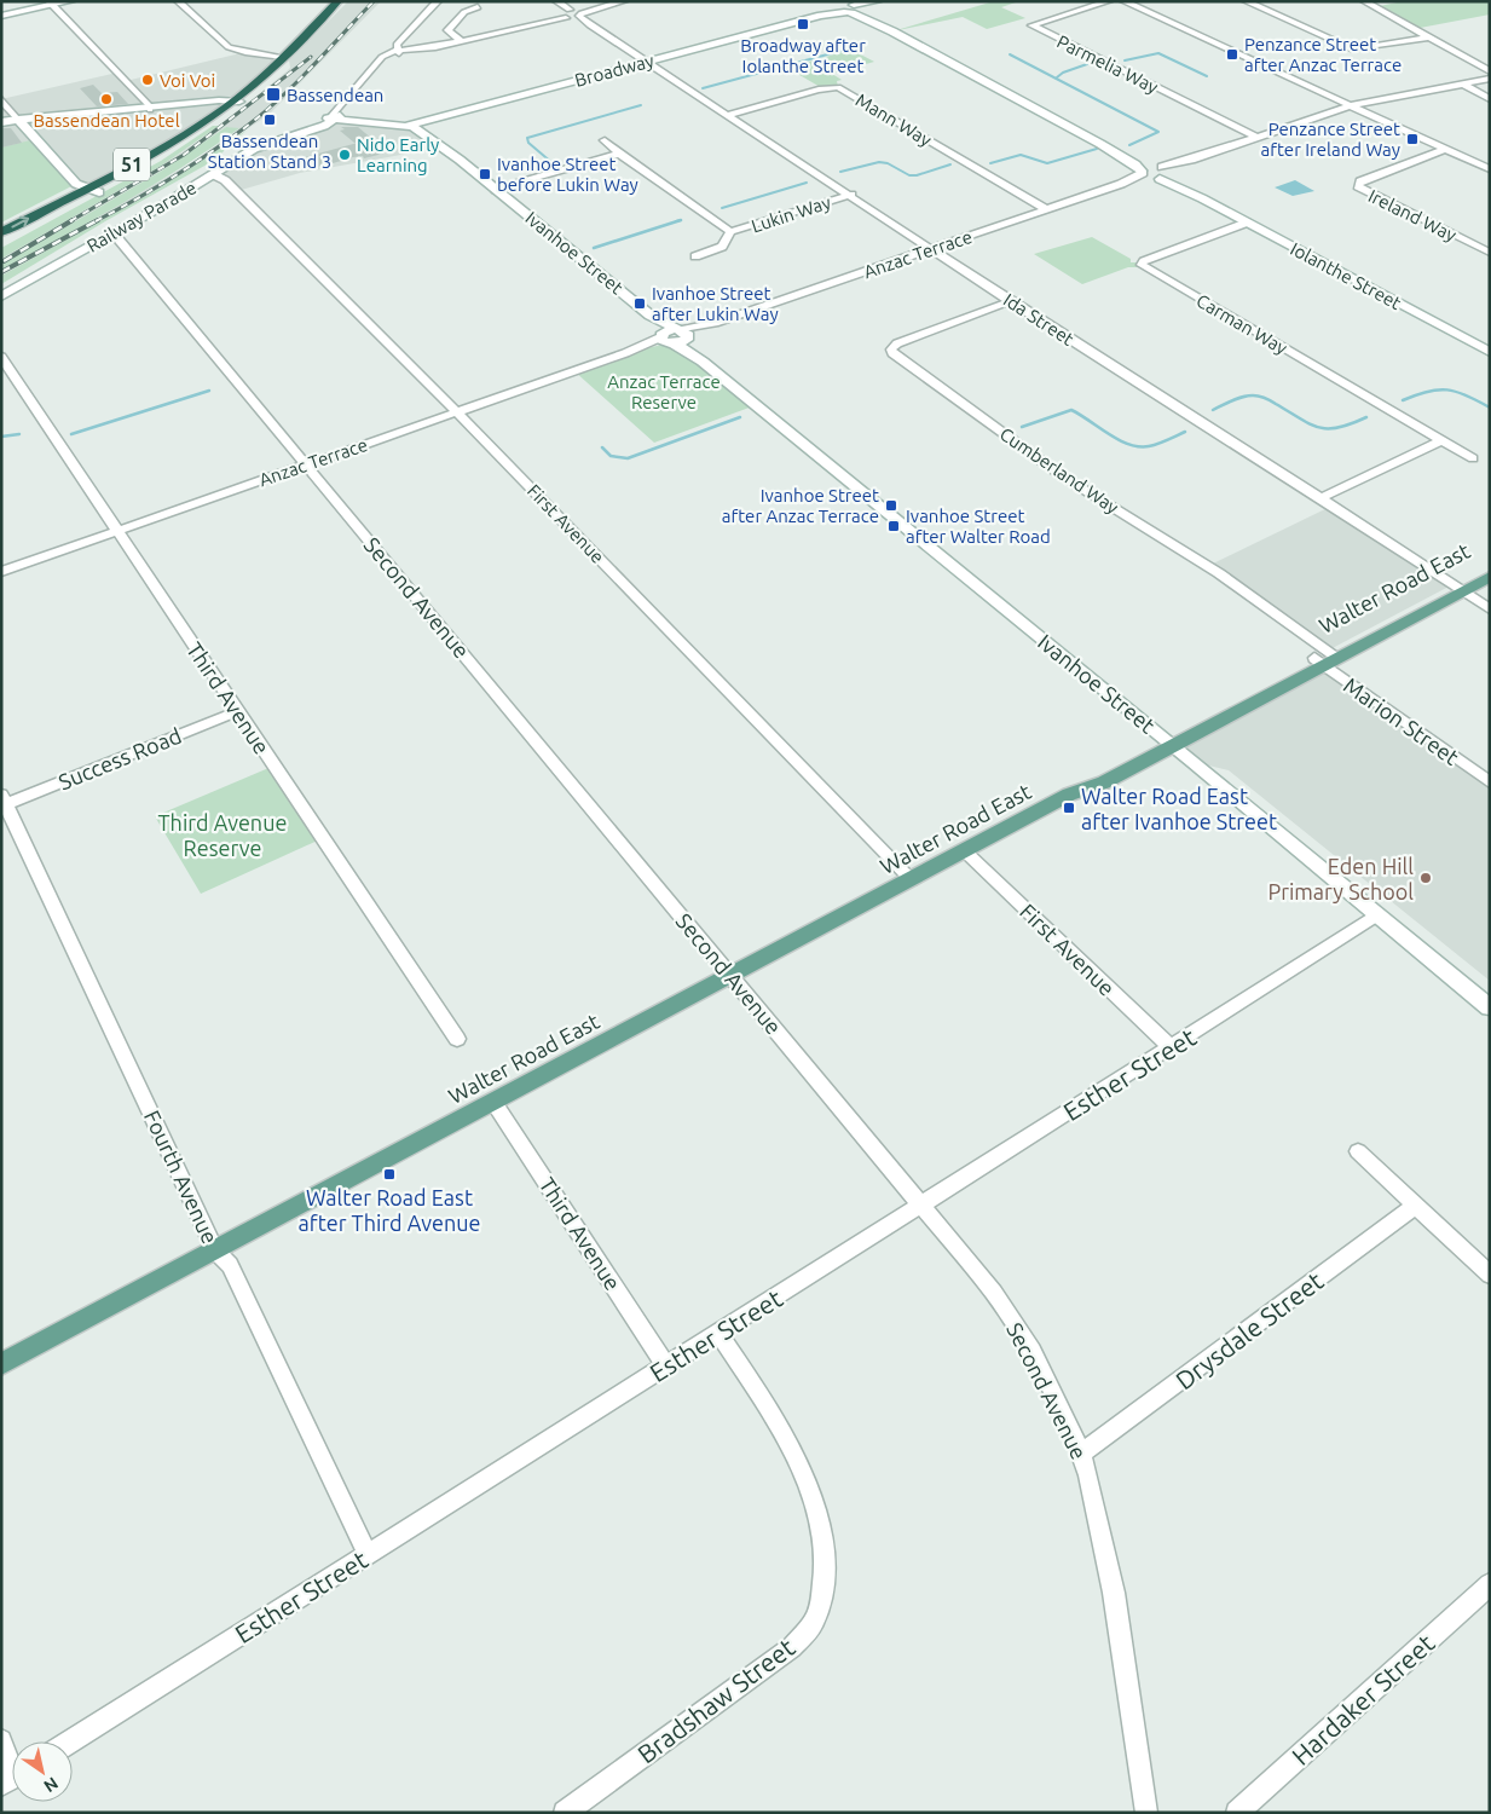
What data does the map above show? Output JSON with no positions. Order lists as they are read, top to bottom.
{
  "streets": {
    "highway": ["51"],
    "main road": ["Walter Road East"],
    "street": [
      "Parmelia Way",
      "Broadway",
      "Mann Way",
      "Lukin Way",
      "Ireland Way",
      "Railway Parade",
      "Ivanhoe Street",
      "Anzac Terrace",
      "Iolanthe Street",
      "Ida Street",
      "Carman Way",
      "Cumberland Way",
      "First Avenue",
      "Second Avenue",
      "Third Avenue",
      "Marion Street",
      "Success Road",
      "Esther Street",
      "Fourth Avenue",
      "Drysdale Street",
      "Hardaker Street",
      "Bradshaw Street"
    ]
  },
  "crossings": [
    ["Parmelia Way", "Anzac Terrace"],
    ["Broadway", "Ivanhoe Street"],
    ["Broadway", "Iolanthe Street"],
    ["Broadway", "Ida Street"],
    ["Mann Way", "Anzac Terrace"],
    ["Mann Way", "Ida Street"],
    ["Lukin Way", "Ida Street"],
    ["Railway Parade", "Ivanhoe Street"],
    ["Railway Parade", "First Avenue"],
    ["Railway Parade", "Second Avenue"],
    ["Ivanhoe Street", "Anzac Terrace"],
    ["Ivanhoe Street", "Walter Road East"],
    ["Ivanhoe Street", "Esther Street"],
    ["Anzac Terrace", "Iolanthe Street"],
    ["Anzac Terrace", "Ida Street"],
    ["Anzac Terrace", "First Avenue"],
    ["Anzac Terrace", "Second Avenue"],
    ["Anzac Terrace", "Third Avenue"],
    ["Iolanthe Street", "Carman Way"],
    ["Ida Street", "Cumberland Way"],
    ["Ida Street", "Walter Road East"],
    ["Cumberland Way", "Walter Road East"],
    ["Cumberland Way", "Marion Street"],
    ["First Avenue", "Walter Road East"],
    ["First Avenue", "Esther Street"],
    ["Walter Road East", "Second Avenue"],
    ["Walter Road East", "Third Avenue"],
    ["Walter Road East", "Marion Street"],
    ["Walter Road East", "Fourth Avenue"],
    ["Second Avenue", "Esther Street"],
    ["Second Avenue", "Drysdale Street"],
    ["Third Avenue", "Success Road"],
    ["Third Avenue", "Esther Street"],
    ["Success Road", "Fourth Avenue"],
    ["Esther Street", "Fourth Avenue"],
    ["Esther Street", "Bradshaw Street"]
  ],
  "parks": ["Anzac Terrace Reserve", "Third Avenue Reserve"],
  "places": {
    "transit": [
      "Broadway after Iolanthe Street",
      "Penzance Street after Anzac Terrace",
      "Bassendean",
      "Bassendean Station Stand 3",
      "Penzance Street after Ireland Way",
      "Ivanhoe Street before Lukin Way",
      "Ivanhoe Street after Lukin Way",
      "Ivanhoe Street after Anzac Terrace",
      "Ivanhoe Street after Walter Road",
      "Walter Road East after Ivanhoe Street",
      "Walter Road East after Third Avenue"
    ],
    "other": [
      "Voi Voi",
      "Bassendean Hotel",
      "Nido Early Learning",
      "Eden Hill Primary School"
    ]
  },
  "north": "bottom right"
}
